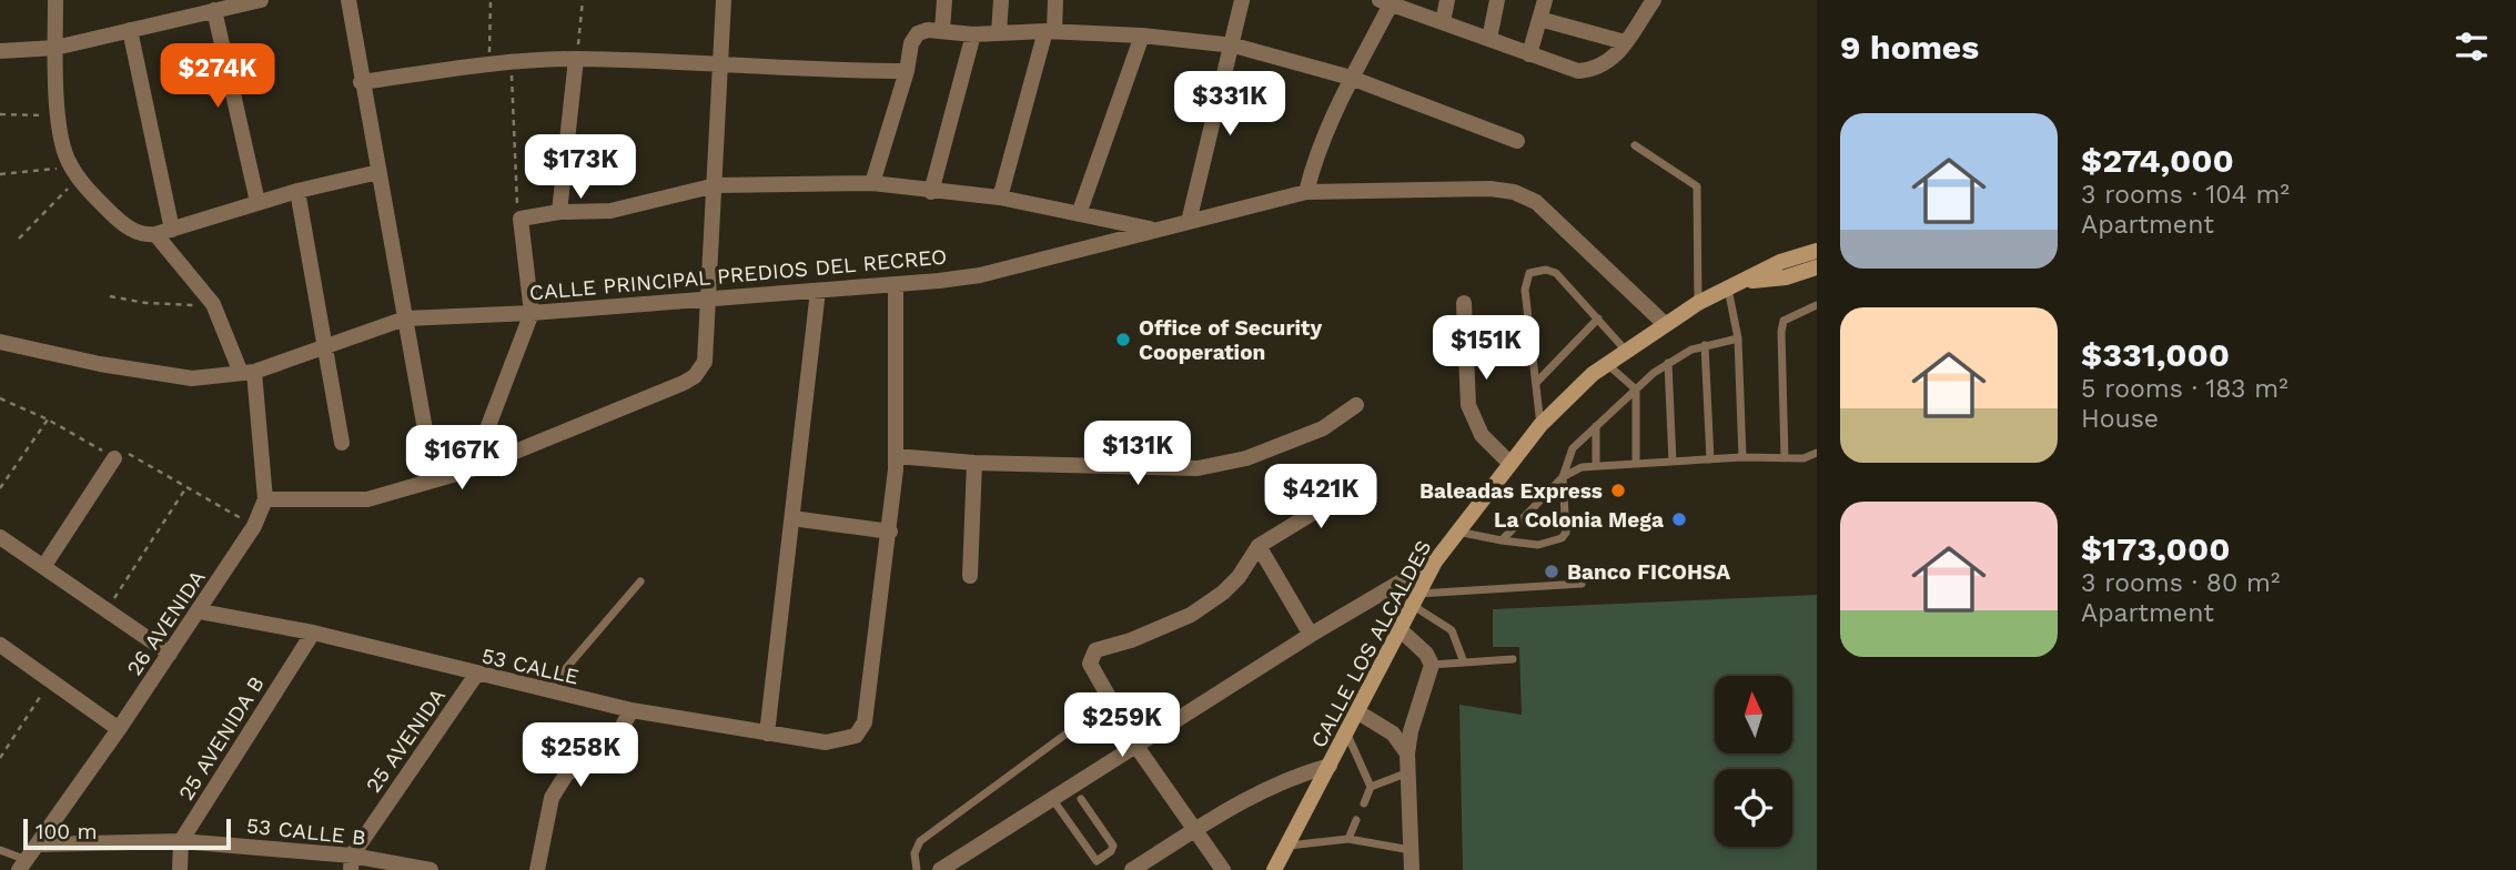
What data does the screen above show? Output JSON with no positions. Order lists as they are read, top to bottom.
{
  "streets": {
    "main road": ["CALLE LOS ALCALDES"],
    "street": [
      "CALLE PRINCIPAL PREDIOS DEL RECREO",
      "26 AVENIDA",
      "53 CALLE",
      "25 AVENIDA B",
      "25 AVENIDA",
      "53 CALLE B"
    ]
  },
  "crossings": [
    ["CALLE PRINCIPAL PREDIOS DEL RECREO", "26 AVENIDA"],
    ["CALLE PRINCIPAL PREDIOS DEL RECREO", "CALLE LOS ALCALDES"],
    ["26 AVENIDA", "53 CALLE"],
    ["26 AVENIDA", "53 CALLE B"],
    ["53 CALLE", "25 AVENIDA B"],
    ["53 CALLE", "25 AVENIDA"],
    ["25 AVENIDA B", "53 CALLE B"],
    ["25 AVENIDA", "53 CALLE B"]
  ],
  "places": [
    "Office of Security Cooperation",
    "Baleadas Express",
    "La Colonia Mega",
    "Banco FICOHSA"
  ],
  "scale_bar": "100 m",
  "north": "top",
  "page": {
    "heading": "9 homes",
    "price": [
      "$274K",
      "$331K",
      "$173K",
      "$151K",
      "$131K",
      "$167K",
      "$421K",
      "$259K",
      "$258K"
    ],
    "list": [
      {
        "name": "$274,000",
        "note": "3 rooms · 104 m² · Apartment"
      },
      {
        "name": "$331,000",
        "note": "5 rooms · 183 m² · House"
      },
      {
        "name": "$173,000",
        "note": "3 rooms · 80 m² · Apartment"
      }
    ],
    "scale": "100 m"
  }
}
